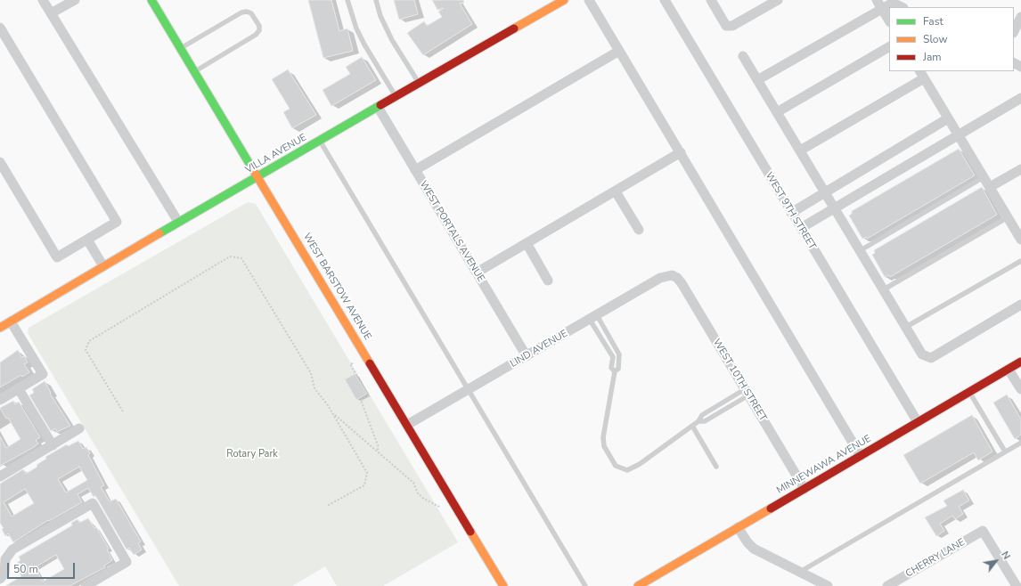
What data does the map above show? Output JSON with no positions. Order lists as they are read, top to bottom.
{
  "streets": {
    "main road": ["VILLA AVENUE", "WEST BARSTOW AVENUE", "MINNEWAWA AVENUE"],
    "street": [
      "WEST 9TH STREET",
      "WEST PORTALS AVENUE",
      "LIND AVENUE",
      "WEST 10TH STREET",
      "CHERRY LANE"
    ]
  },
  "crossings": [
    ["VILLA AVENUE", "WEST PORTALS AVENUE"],
    ["VILLA AVENUE", "WEST BARSTOW AVENUE"],
    ["WEST 9TH STREET", "MINNEWAWA AVENUE"],
    ["WEST PORTALS AVENUE", "LIND AVENUE"],
    ["WEST BARSTOW AVENUE", "LIND AVENUE"],
    ["LIND AVENUE", "WEST 10TH STREET"],
    ["WEST 10TH STREET", "MINNEWAWA AVENUE"]
  ],
  "parks": ["Rotary Park"],
  "legend": ["Fast", "Slow", "Jam"],
  "scale_bar": "50 m",
  "north": "top right"
}
